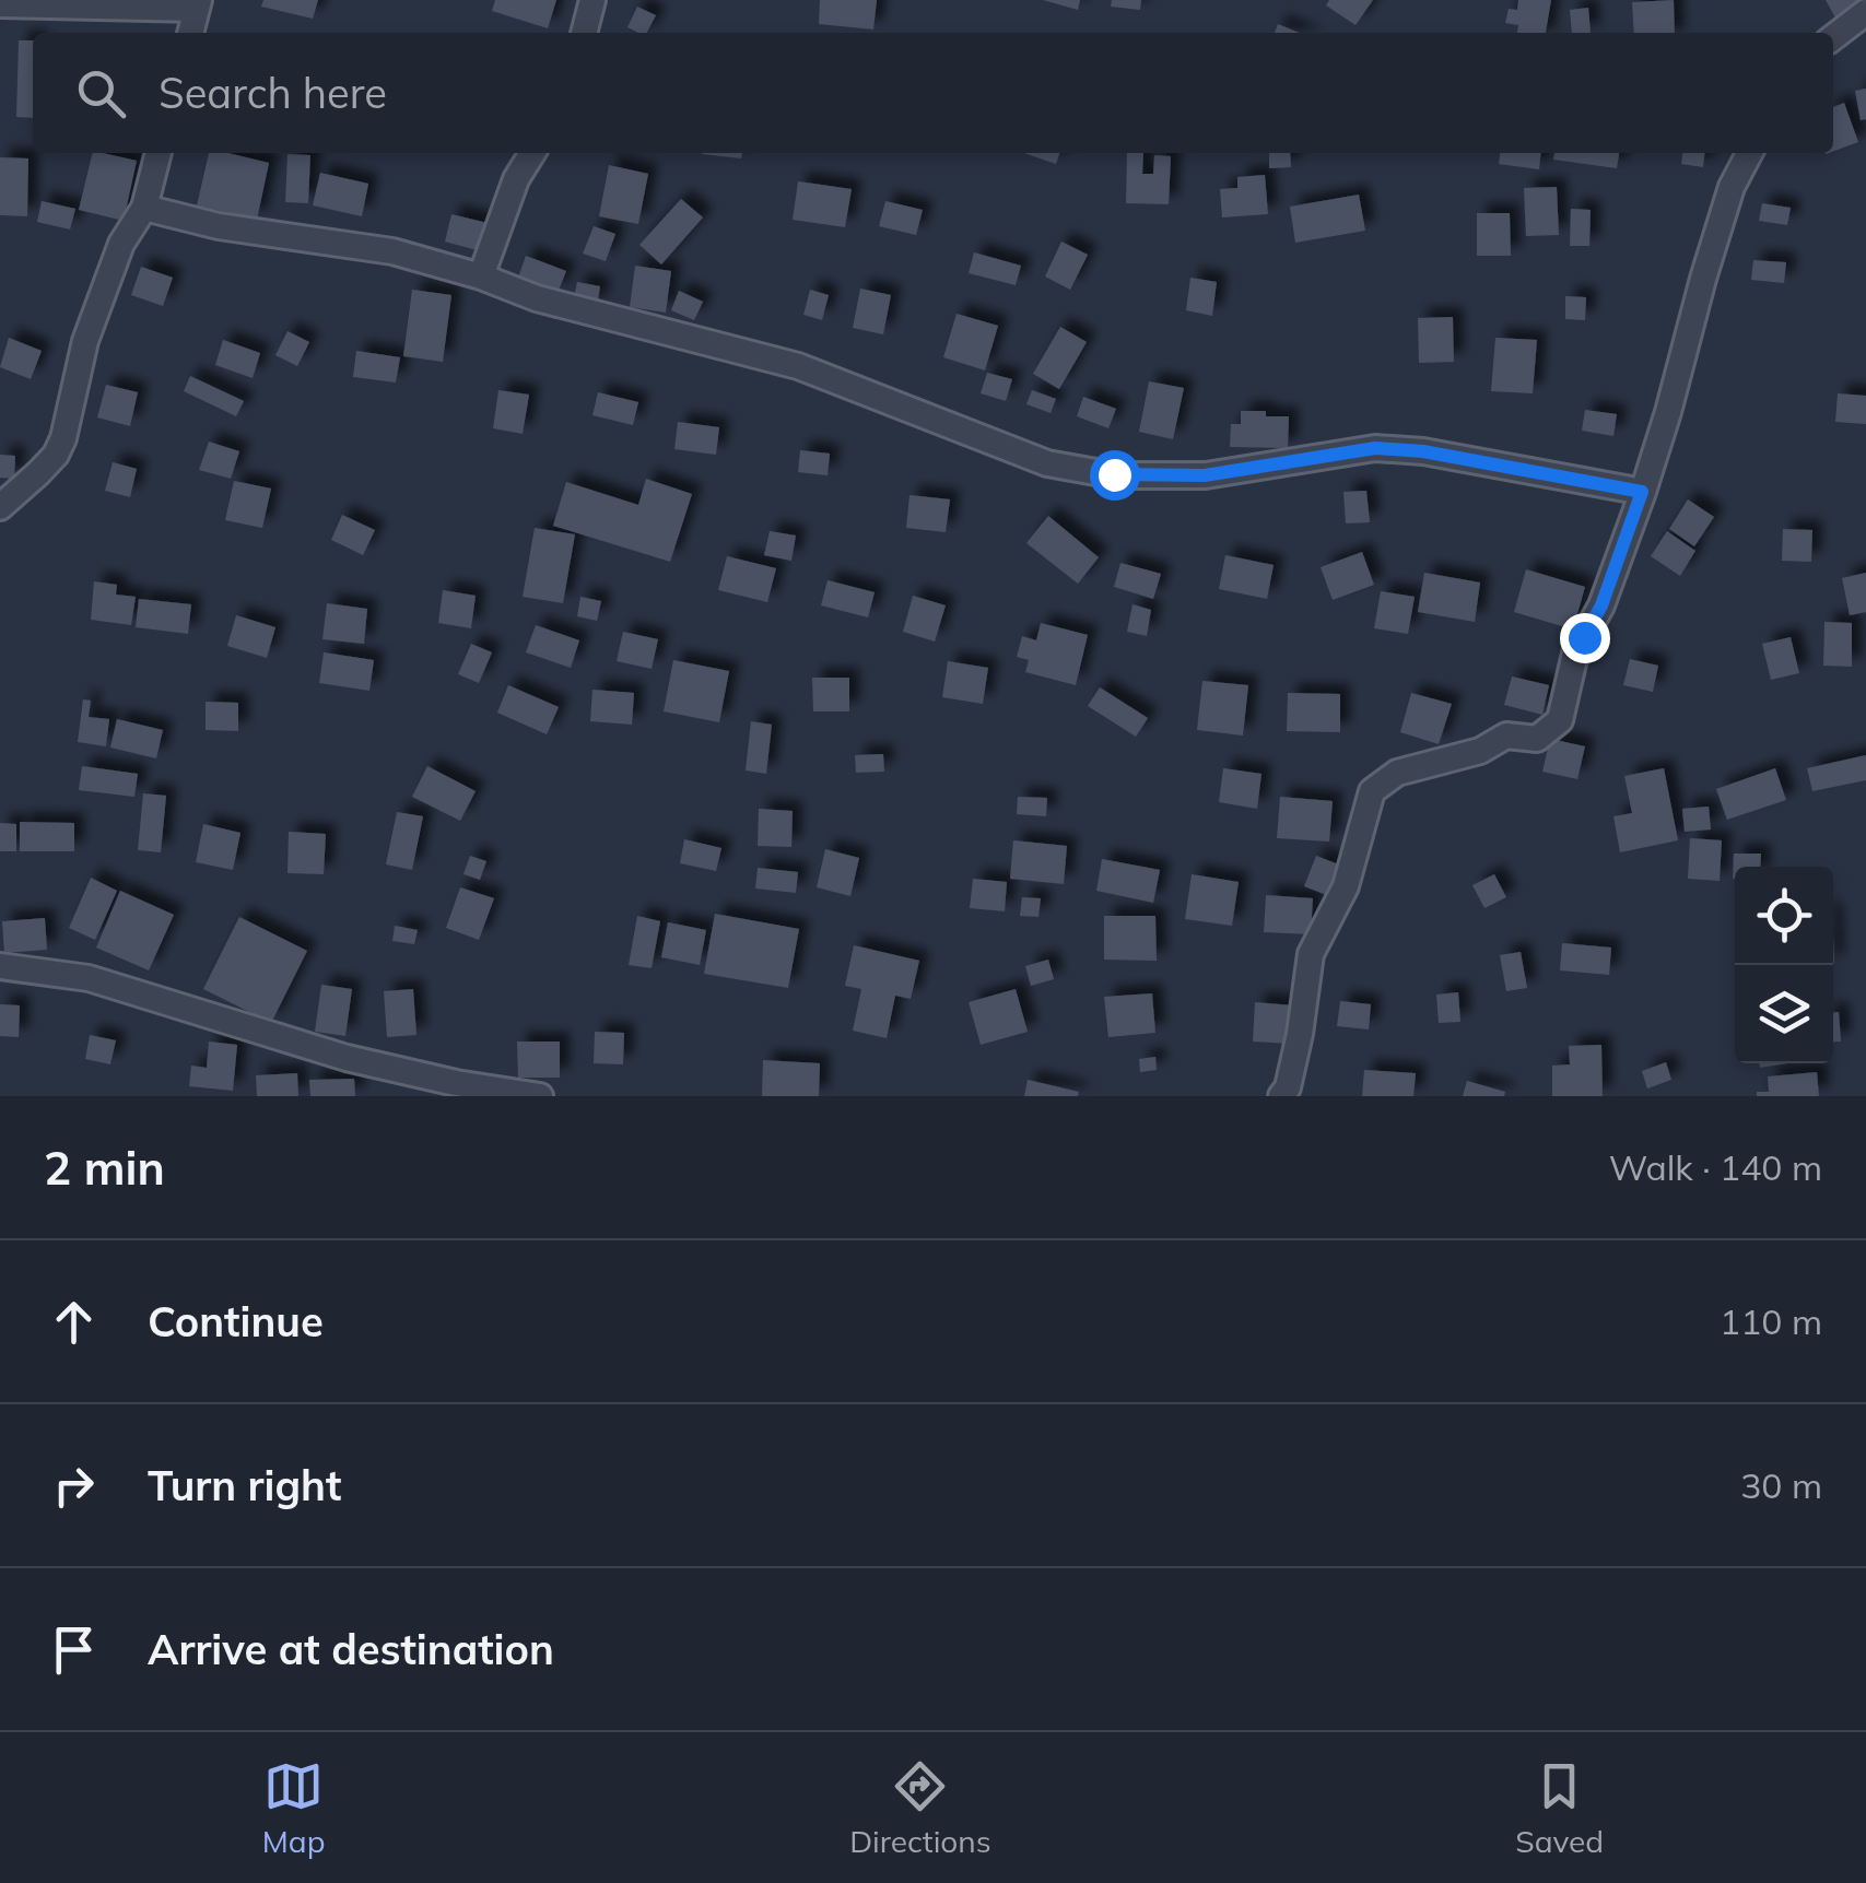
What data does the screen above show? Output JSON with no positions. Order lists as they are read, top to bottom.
{
  "page": {
    "search": "Search here",
    "heading": ["2 min", "Walk · 140 m"],
    "list": [
      ["Continue", "110 m"],
      ["Turn right", "30 m"],
      "Arrive at destination"
    ],
    "nav": ["Map", "Directions", "Saved"]
  }
}
